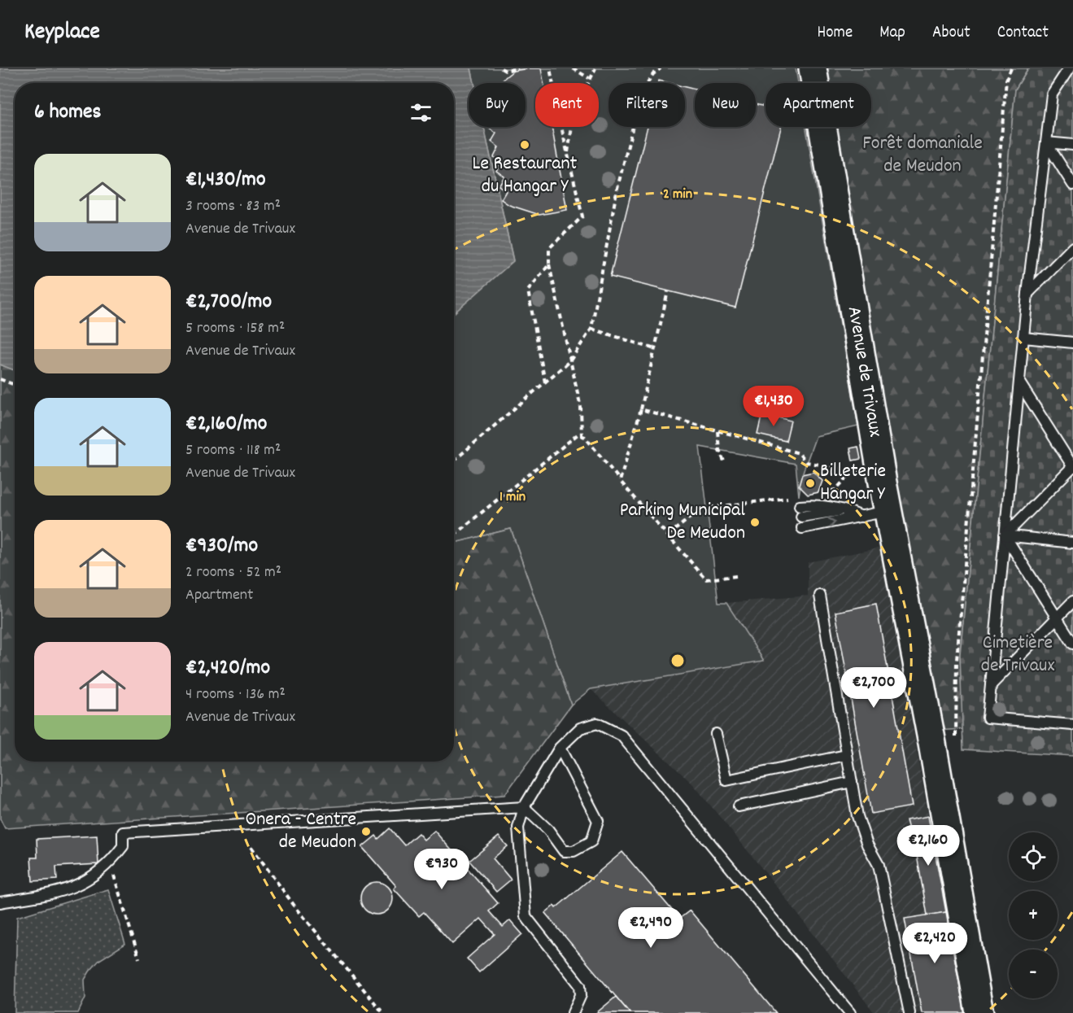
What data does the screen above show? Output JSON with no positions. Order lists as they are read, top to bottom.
{
  "streets": {
    "main road": ["Avenue de Trivaux"]
  },
  "parks": ["Forêt domaniale de Meudon", "Cimetière de Trivaux"],
  "places": [
    "Le Restaurant du Hangar Y",
    "Billeterie Hangar Y",
    "Parking Municipal De Meudon",
    "Onera - Centre de Meudon"
  ],
  "page": {
    "header": "Keyplace",
    "nav": [
      "Home",
      "Map",
      "About",
      "Contact"
    ],
    "chip": [
      "Buy",
      "Rent",
      "Filters",
      "New",
      "Apartment"
    ],
    "heading": "6 homes",
    "list": [
      {
        "name": "€1,430/mo",
        "note": "3 rooms · 83 m² · Avenue de Trivaux"
      },
      {
        "name": "€2,700/mo",
        "note": "5 rooms · 158 m² · Avenue de Trivaux"
      },
      {
        "name": "€2,160/mo",
        "note": "5 rooms · 118 m² · Avenue de Trivaux"
      },
      {
        "name": "€930/mo",
        "note": "2 rooms · 52 m² · Apartment"
      },
      {
        "name": "€2,420/mo",
        "note": "4 rooms · 136 m² · Avenue de Trivaux"
      }
    ],
    "price": [
      "€1,430",
      "€2,700",
      "€2,160",
      "€930",
      "€2,490",
      "€2,420"
    ],
    "map_buttons": ["+", "−"]
  },
  "rings": ["2 min", "1 min"]
}
